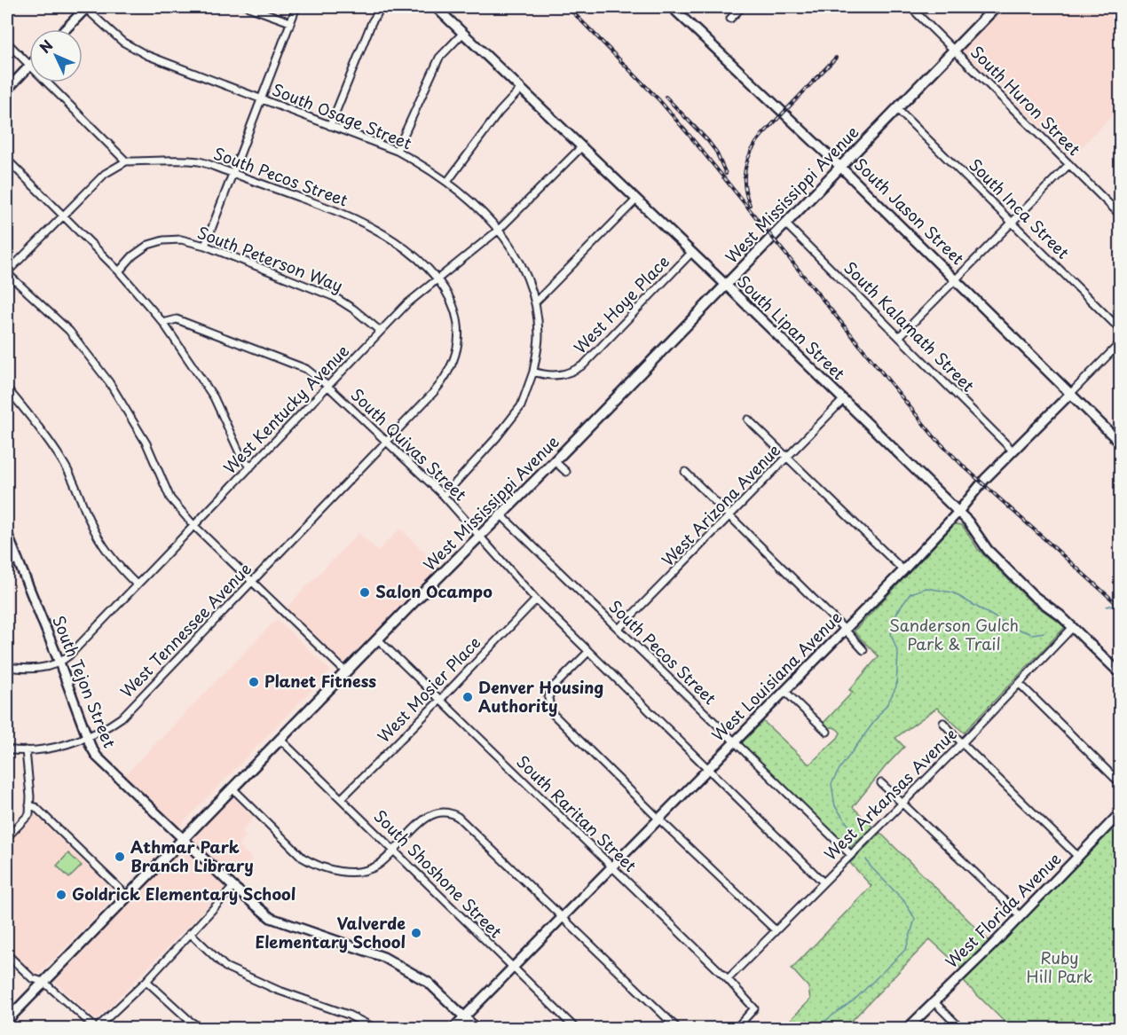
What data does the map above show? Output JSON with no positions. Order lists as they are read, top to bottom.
{
  "streets": {
    "main road": ["West Mississippi Avenue"],
    "street": [
      "South Huron Street",
      "South Osage Street",
      "South Pecos Street",
      "South Inca Street",
      "South Jason Street",
      "South Peterson Way",
      "West Hoye Place",
      "South Kalamath Street",
      "South Lipan Street",
      "West Kentucky Avenue",
      "South Quivas Street",
      "West Arizona Avenue",
      "West Tennessee Avenue",
      "West Louisiana Avenue",
      "South Tejon Street",
      "West Mosier Place",
      "West Arkansas Avenue",
      "South Raritan Street",
      "South Shoshone Street",
      "West Florida Avenue"
    ]
  },
  "crossings": [
    ["South Huron Street", "West Mississippi Avenue"],
    ["South Osage Street", "West Hoye Place"],
    ["South Osage Street", "West Kentucky Avenue"],
    ["South Pecos Street", "West Mississippi Avenue"],
    ["South Pecos Street", "West Kentucky Avenue"],
    ["South Pecos Street", "West Arizona Avenue"],
    ["South Pecos Street", "West Tennessee Avenue"],
    ["South Pecos Street", "West Louisiana Avenue"],
    ["South Pecos Street", "West Arkansas Avenue"],
    ["West Mississippi Avenue", "South Inca Street"],
    ["West Mississippi Avenue", "South Jason Street"],
    ["West Mississippi Avenue", "South Kalamath Street"],
    ["West Mississippi Avenue", "South Lipan Street"],
    ["West Mississippi Avenue", "South Quivas Street"],
    ["West Mississippi Avenue", "South Tejon Street"],
    ["West Mississippi Avenue", "South Raritan Street"],
    ["West Mississippi Avenue", "South Shoshone Street"],
    ["South Jason Street", "West Louisiana Avenue"],
    ["South Peterson Way", "West Kentucky Avenue"],
    ["West Hoye Place", "South Lipan Street"],
    ["South Kalamath Street", "West Louisiana Avenue"],
    ["South Lipan Street", "West Kentucky Avenue"],
    ["South Lipan Street", "West Arizona Avenue"],
    ["South Lipan Street", "West Louisiana Avenue"],
    ["South Lipan Street", "West Arkansas Avenue"],
    ["West Kentucky Avenue", "South Quivas Street"],
    ["West Kentucky Avenue", "South Tejon Street"],
    ["South Quivas Street", "West Tennessee Avenue"],
    ["South Quivas Street", "West Louisiana Avenue"],
    ["South Quivas Street", "West Mosier Place"],
    ["South Quivas Street", "West Arkansas Avenue"],
    ["West Tennessee Avenue", "South Tejon Street"],
    ["West Louisiana Avenue", "South Tejon Street"],
    ["West Louisiana Avenue", "South Raritan Street"],
    ["West Louisiana Avenue", "South Shoshone Street"],
    ["West Mosier Place", "South Raritan Street"],
    ["West Mosier Place", "South Shoshone Street"],
    ["West Arkansas Avenue", "South Raritan Street"]
  ],
  "parks": ["Sanderson Gulch Park & Trail", "Ruby Hill Park"],
  "places": [
    "Salon Ocampo",
    "Planet Fitness",
    "Denver Housing Authority",
    "Athmar Park Branch Library",
    "Goldrick Elementary School",
    "Valverde Elementary School"
  ],
  "north": "top left"
}
